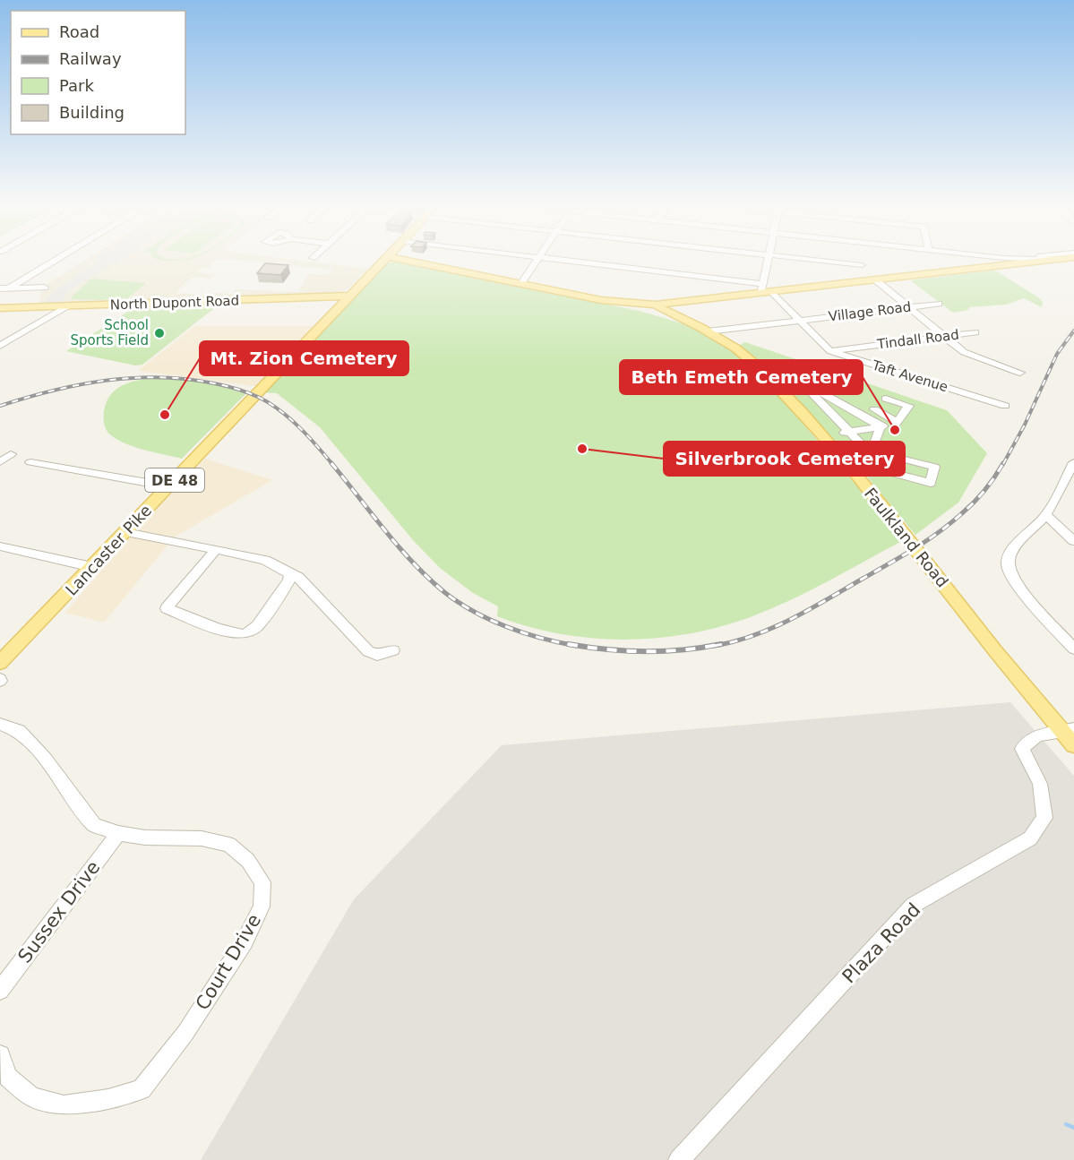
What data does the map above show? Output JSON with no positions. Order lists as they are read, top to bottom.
{
  "streets": {
    "main road": [
      "North Dupont Road",
      "DE 48",
      "Faulkland Road",
      "Lancaster Pike"
    ],
    "street": [
      "Village Road",
      "Tindall Road",
      "Taft Avenue",
      "Sussex Drive",
      "Plaza Road",
      "Court Drive"
    ]
  },
  "crossings": [
    ["North Dupont Road", "DE 48"],
    ["North Dupont Road", "Lancaster Pike"],
    ["Village Road", "Taft Avenue"],
    ["Village Road", "Faulkland Road"],
    ["Tindall Road", "Taft Avenue"],
    ["DE 48", "Lancaster Pike"],
    ["Faulkland Road", "Plaza Road"],
    ["Sussex Drive", "Court Drive"]
  ],
  "places": [
    "School Sports Field",
    "Mt. Zion Cemetery",
    "Beth Emeth Cemetery",
    "Silverbrook Cemetery"
  ],
  "legend": [
    "Road",
    "Railway",
    "Park",
    "Building"
  ]
}
